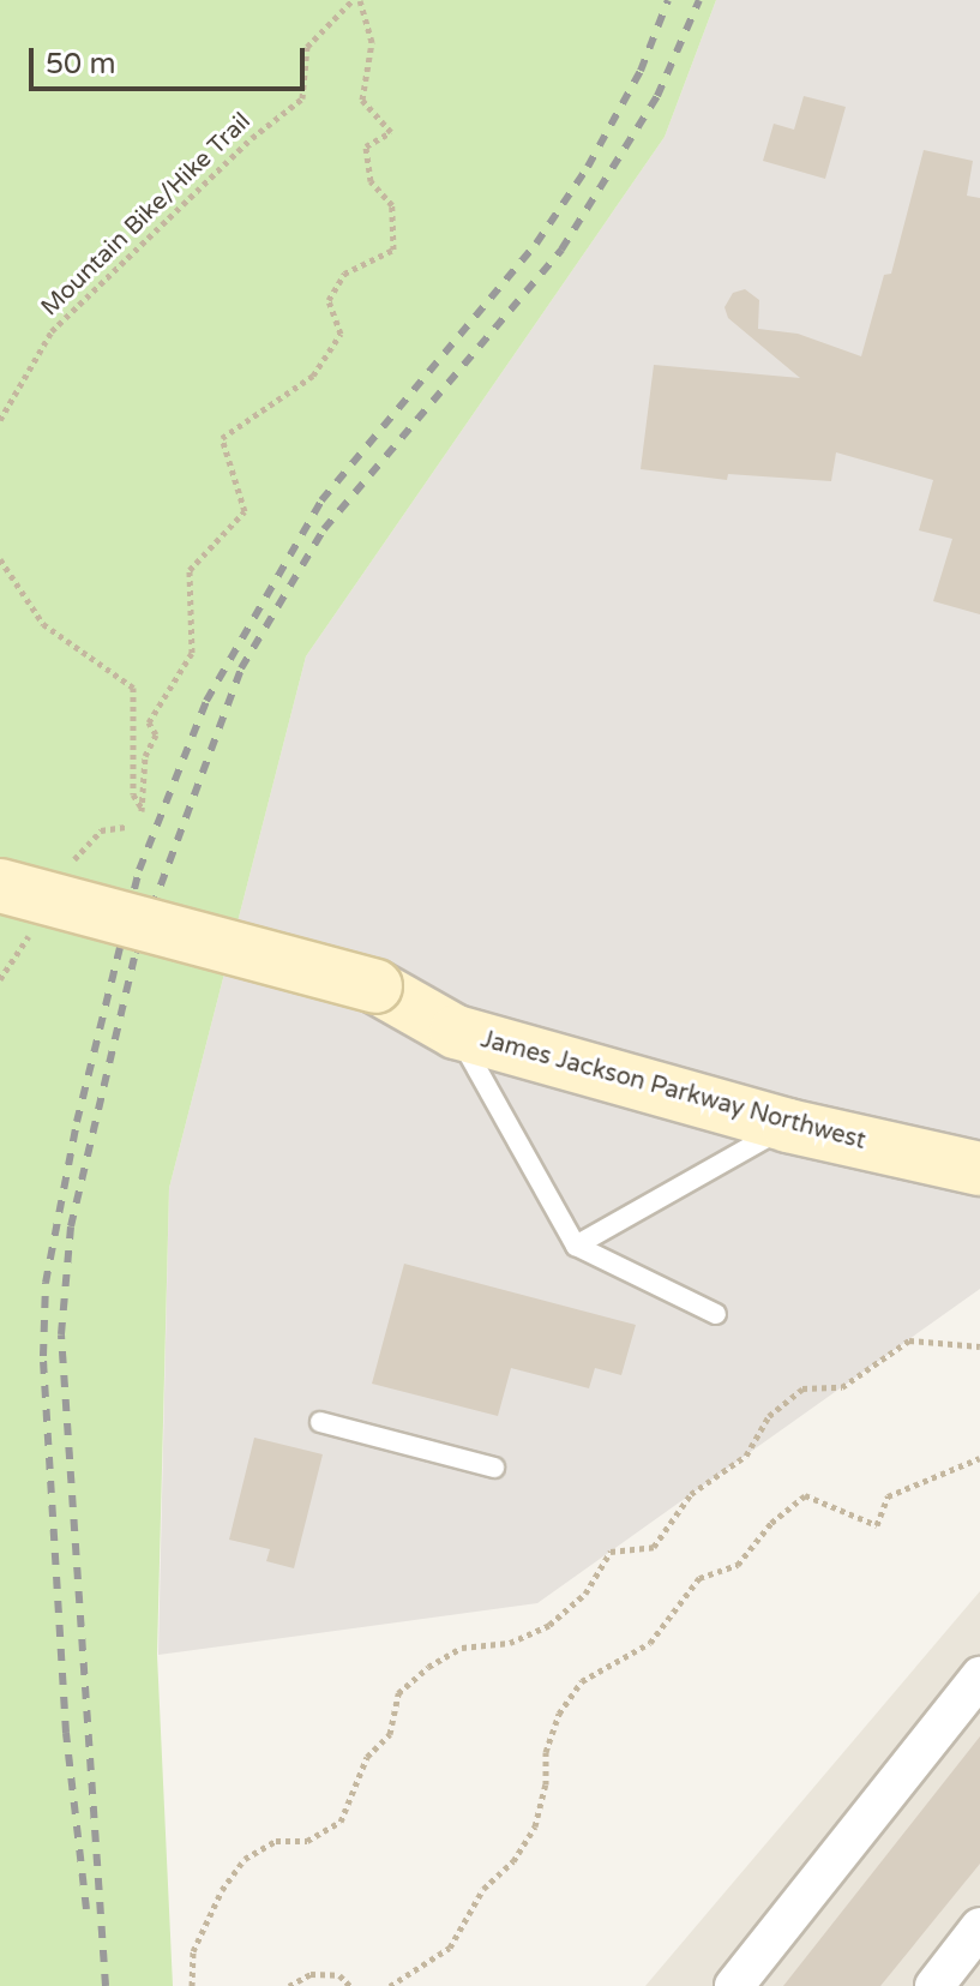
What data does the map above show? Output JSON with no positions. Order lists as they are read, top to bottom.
{
  "streets": {
    "main road": ["James Jackson Parkway Northwest"],
    "path": ["Mountain Bike/Hike Trail"]
  },
  "scale_bar": "50 m"
}
